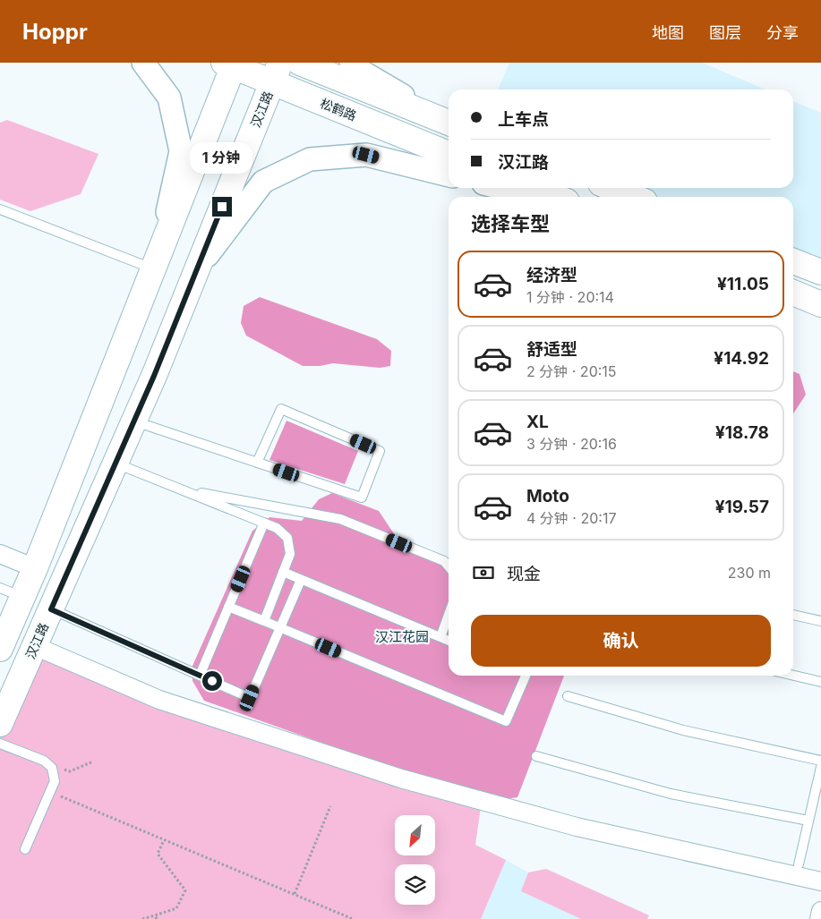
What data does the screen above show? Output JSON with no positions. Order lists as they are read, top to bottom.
{
  "streets": {
    "main road": ["汉江路", "松鹤路"]
  },
  "crossings": [
    ["汉江路", "松鹤路"]
  ],
  "districts": ["汉江花园"],
  "north": "bottom left",
  "page": {
    "header": "Hoppr",
    "nav": ["地图", "图层", "分享"],
    "banner": ["上车点", "汉江路"],
    "bubble": "1 分钟",
    "heading": "选择车型",
    "list": [
      {
        "name": "经济型",
        "note": "1 分钟 · 20:14",
        "value": "¥11.05"
      },
      {
        "name": "舒适型",
        "note": "2 分钟 · 20:15",
        "value": "¥14.92"
      },
      {
        "name": "XL",
        "note": "3 分钟 · 20:16",
        "value": "¥18.78"
      },
      {
        "name": "Moto",
        "note": "4 分钟 · 20:17",
        "value": "¥19.57"
      }
    ],
    "pay": ["现金", "230 m"],
    "buttons": "确认"
  }
}
